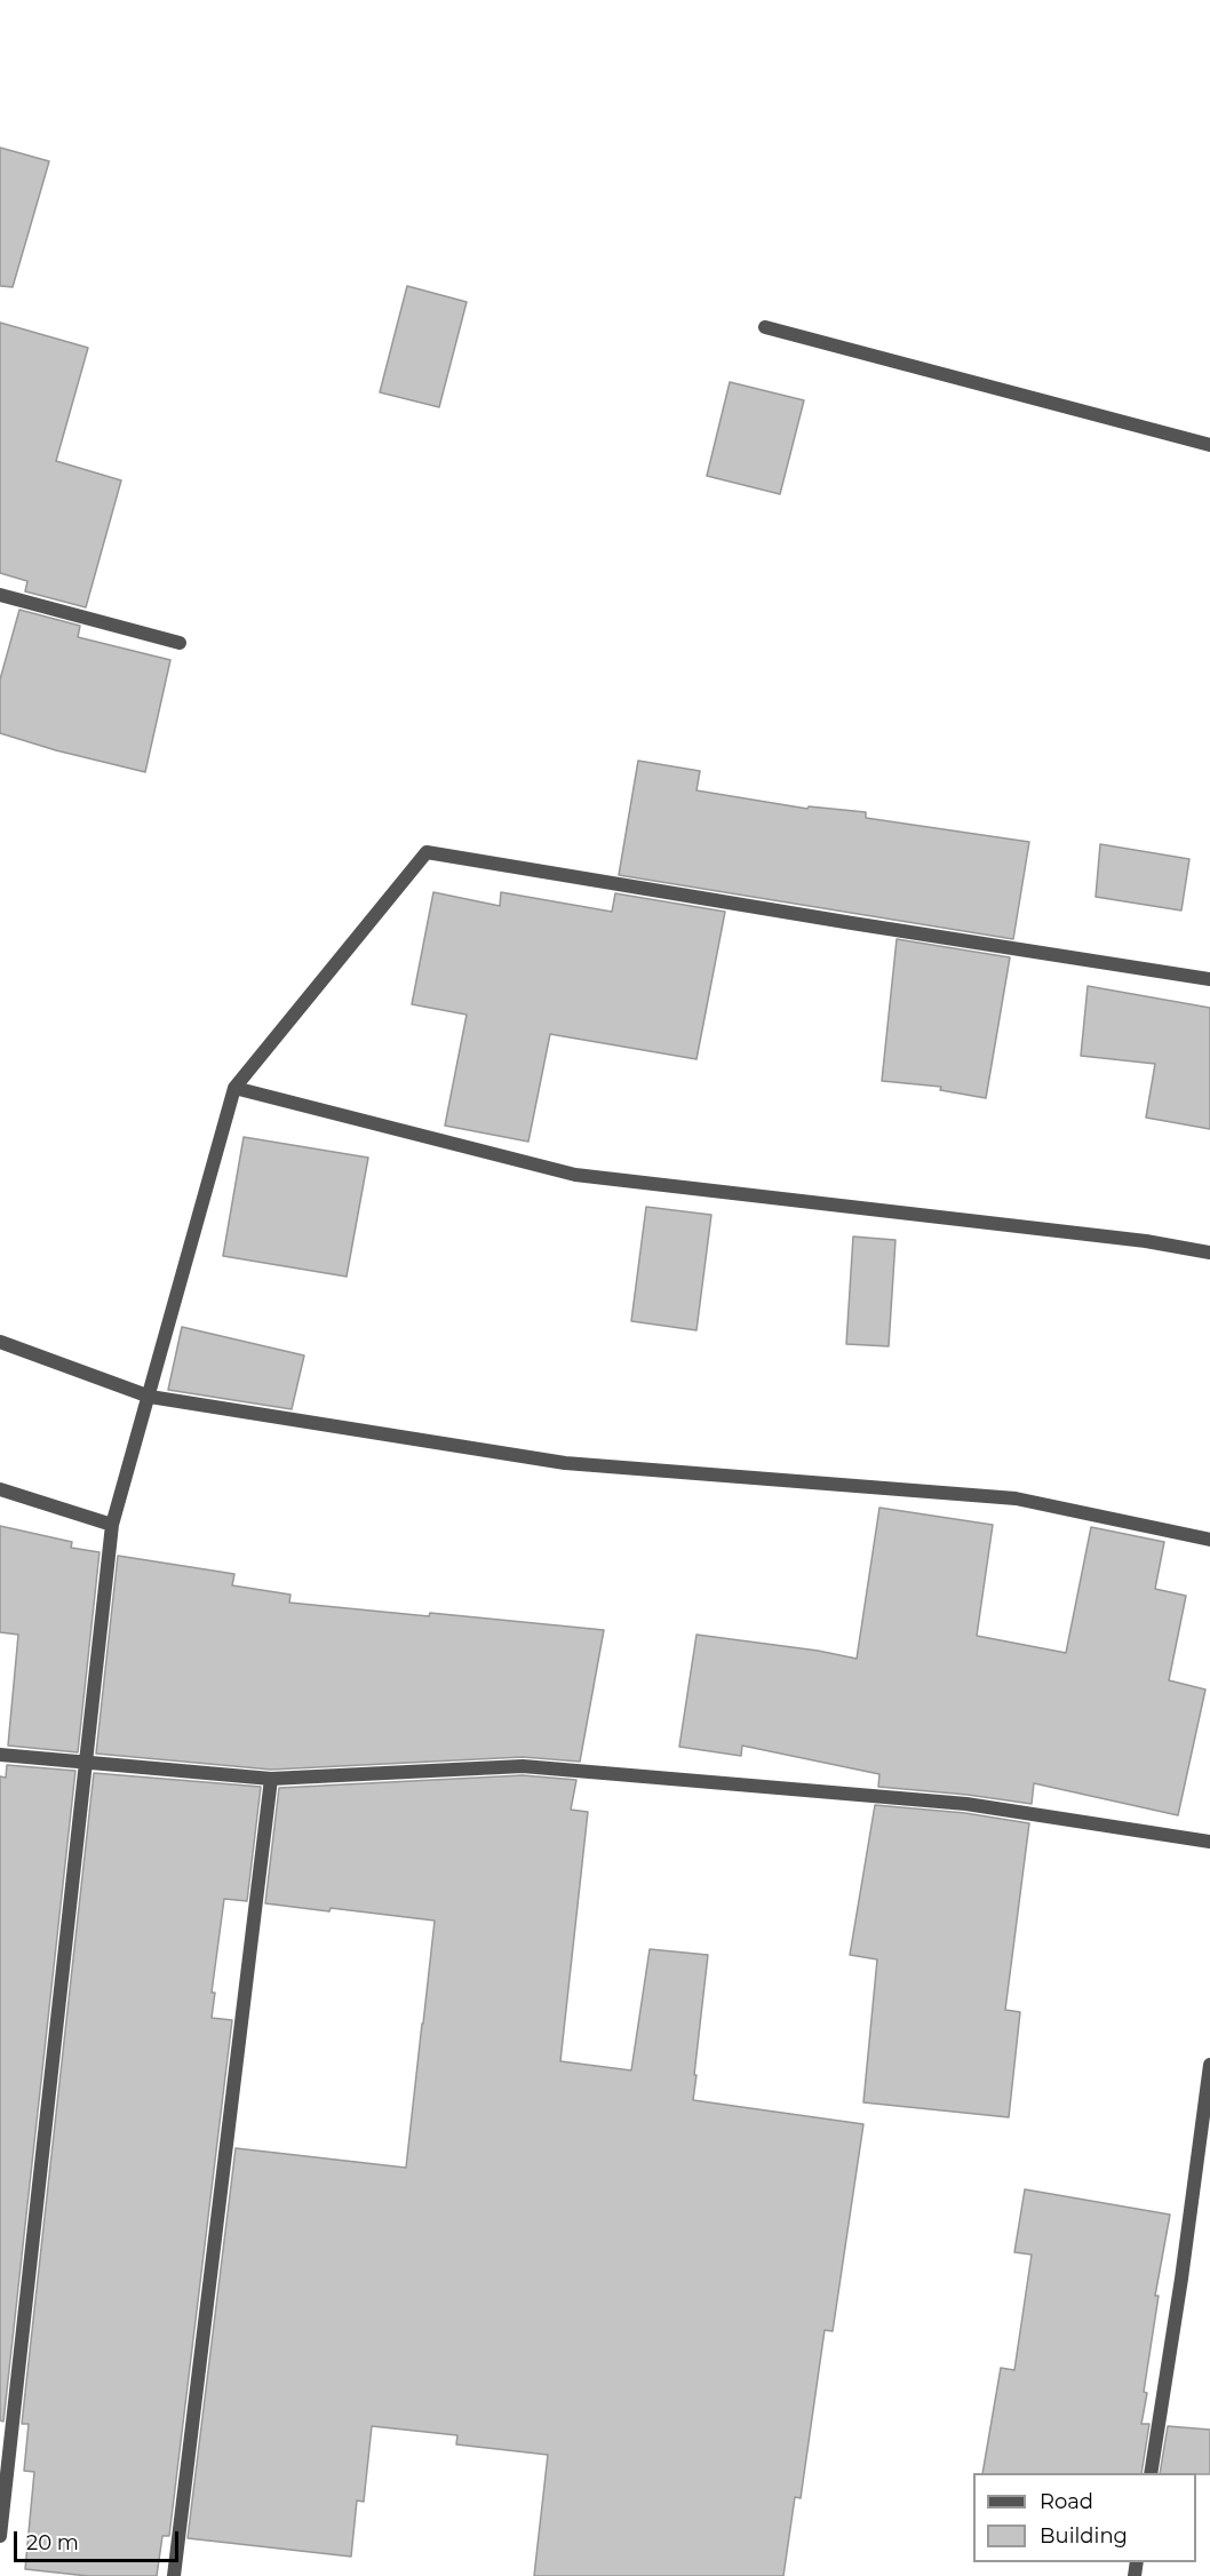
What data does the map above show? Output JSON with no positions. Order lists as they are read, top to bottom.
{
  "legend": ["Road", "Building"],
  "scale_bar": "20 m"
}
